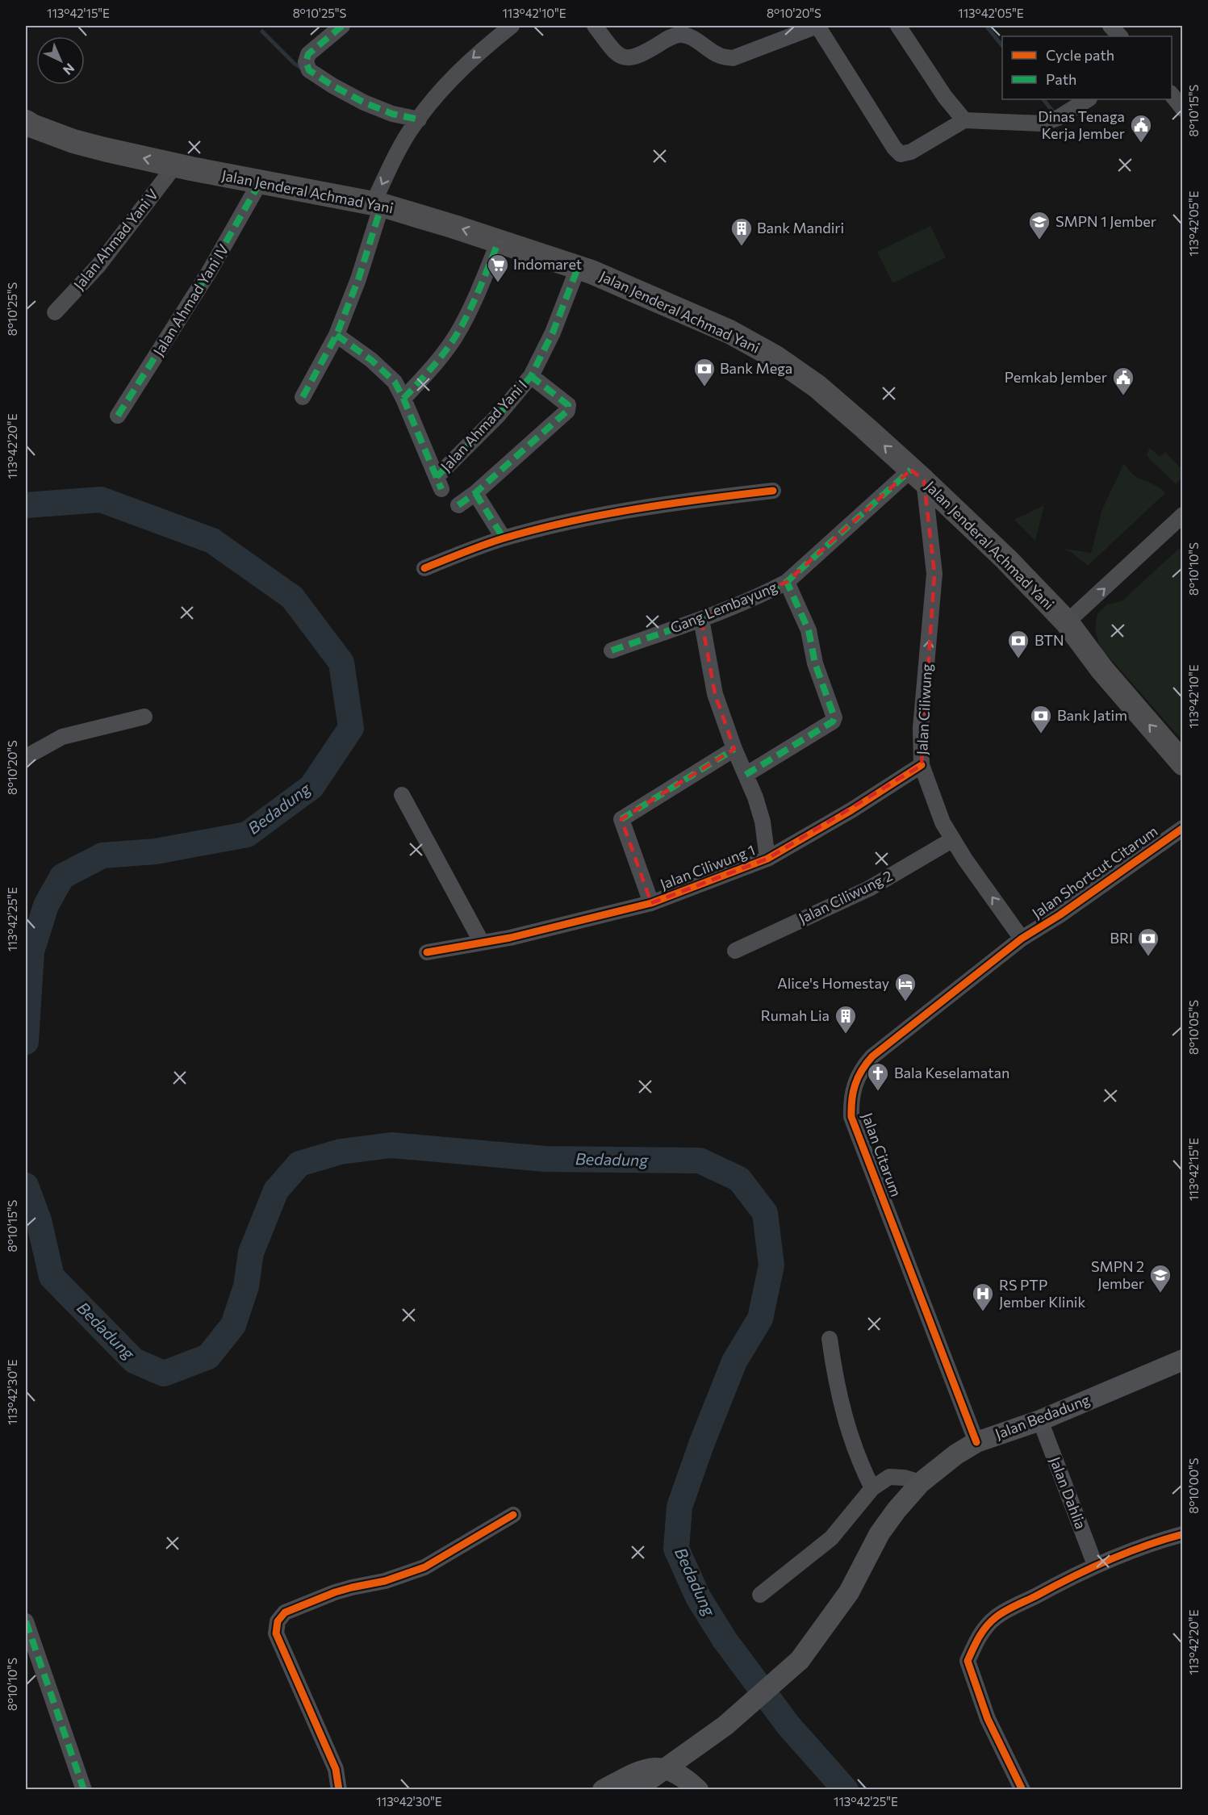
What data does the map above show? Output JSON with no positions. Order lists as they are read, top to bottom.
{
  "streets": {
    "highway": ["Jalan Jenderal Achmad Yani"],
    "main road": ["Jalan Bedadung"],
    "street": [
      "Jalan Ahmad Yani V",
      "Jalan Ahmad Yani IV",
      "Jalan Ahmad Yani I",
      "Gang Lembayung",
      "Jalan Ciliwung",
      "Jalan Ciliwung 1",
      "Jalan Shortcut Citarum",
      "Jalan Ciliwung 2",
      "Jalan Citarum",
      "Jalan Dahlia"
    ]
  },
  "crossings": [
    ["Jalan Jenderal Achmad Yani", "Jalan Ahmad Yani V"],
    ["Jalan Jenderal Achmad Yani", "Jalan Ahmad Yani IV"],
    ["Jalan Jenderal Achmad Yani", "Jalan Ahmad Yani I"],
    ["Jalan Jenderal Achmad Yani", "Gang Lembayung"],
    ["Jalan Jenderal Achmad Yani", "Jalan Ciliwung"],
    ["Gang Lembayung", "Jalan Ciliwung"],
    ["Jalan Ciliwung", "Jalan Ciliwung 1"],
    ["Jalan Ciliwung", "Jalan Shortcut Citarum"],
    ["Jalan Ciliwung", "Jalan Ciliwung 2"],
    ["Jalan Ciliwung", "Jalan Citarum"],
    ["Jalan Shortcut Citarum", "Jalan Citarum"],
    ["Jalan Citarum", "Jalan Bedadung"],
    ["Jalan Bedadung", "Jalan Dahlia"]
  ],
  "one_way": ["Jalan Jenderal Achmad Yani", "Jalan Ciliwung"],
  "water": ["Bedadung"],
  "places": {
    "public building": ["Dinas Tenaga Kerja Jember", "Pemkab Jember"],
    "school or university": ["SMPN 1 Jember", "SMPN 2 Jember"],
    "building": ["Bank Mandiri", "Rumah Lia"],
    "supermarket": ["Indomaret"],
    "bank": [
      "Bank Mega",
      "BTN",
      "Bank Jatim",
      "BRI"
    ],
    "hotel": ["Alice's Homestay"],
    "church": ["Bala Keselamatan"],
    "hospital": ["RS PTP Jember Klinik"]
  },
  "legend": ["Cycle path", "Path"],
  "north": "bottom right",
  "coordinates": [
    "113°42'15\"E",
    "8°10'25\"S",
    "113°42'10\"E",
    "8°10'20\"S",
    "113°42'05\"E",
    "8°10'15\"S",
    "113°42'20\"E",
    "8°10'10\"S",
    "113°42'25\"E",
    "8°10'05\"S",
    "113°42'30\"E",
    "8°10'00\"S"
  ]
}
